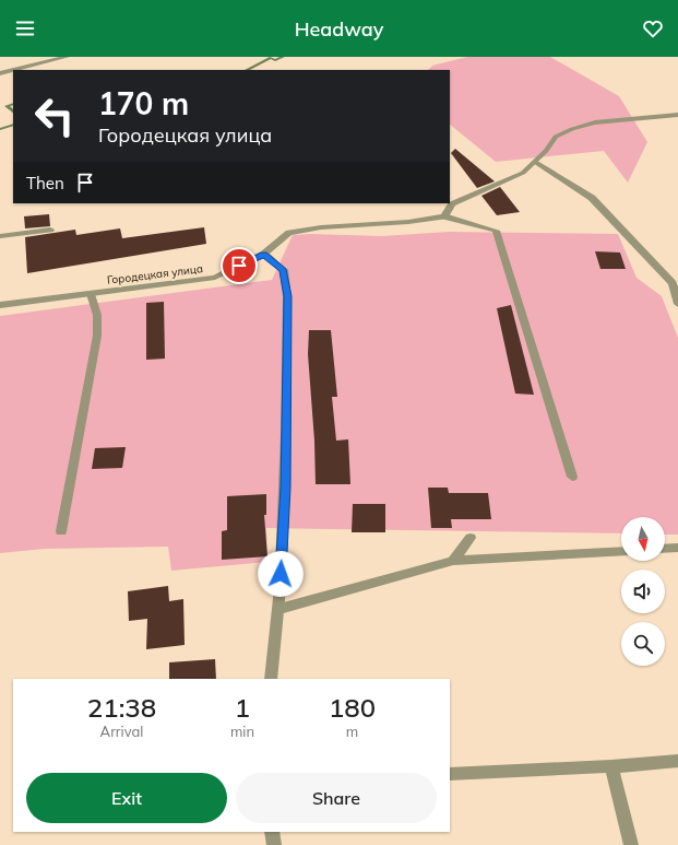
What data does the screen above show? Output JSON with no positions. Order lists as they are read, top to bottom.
{
  "streets": {
    "street": ["Городецкая улица"]
  },
  "north": "bottom",
  "page": {
    "header": "Headway",
    "turn": ["170 m", "Городецкая улица"],
    "then": "Then",
    "eta": [
      "21:38",
      "Arrival",
      "1",
      "min",
      "180",
      "m"
    ],
    "buttons": ["Exit", "Share"]
  }
}
